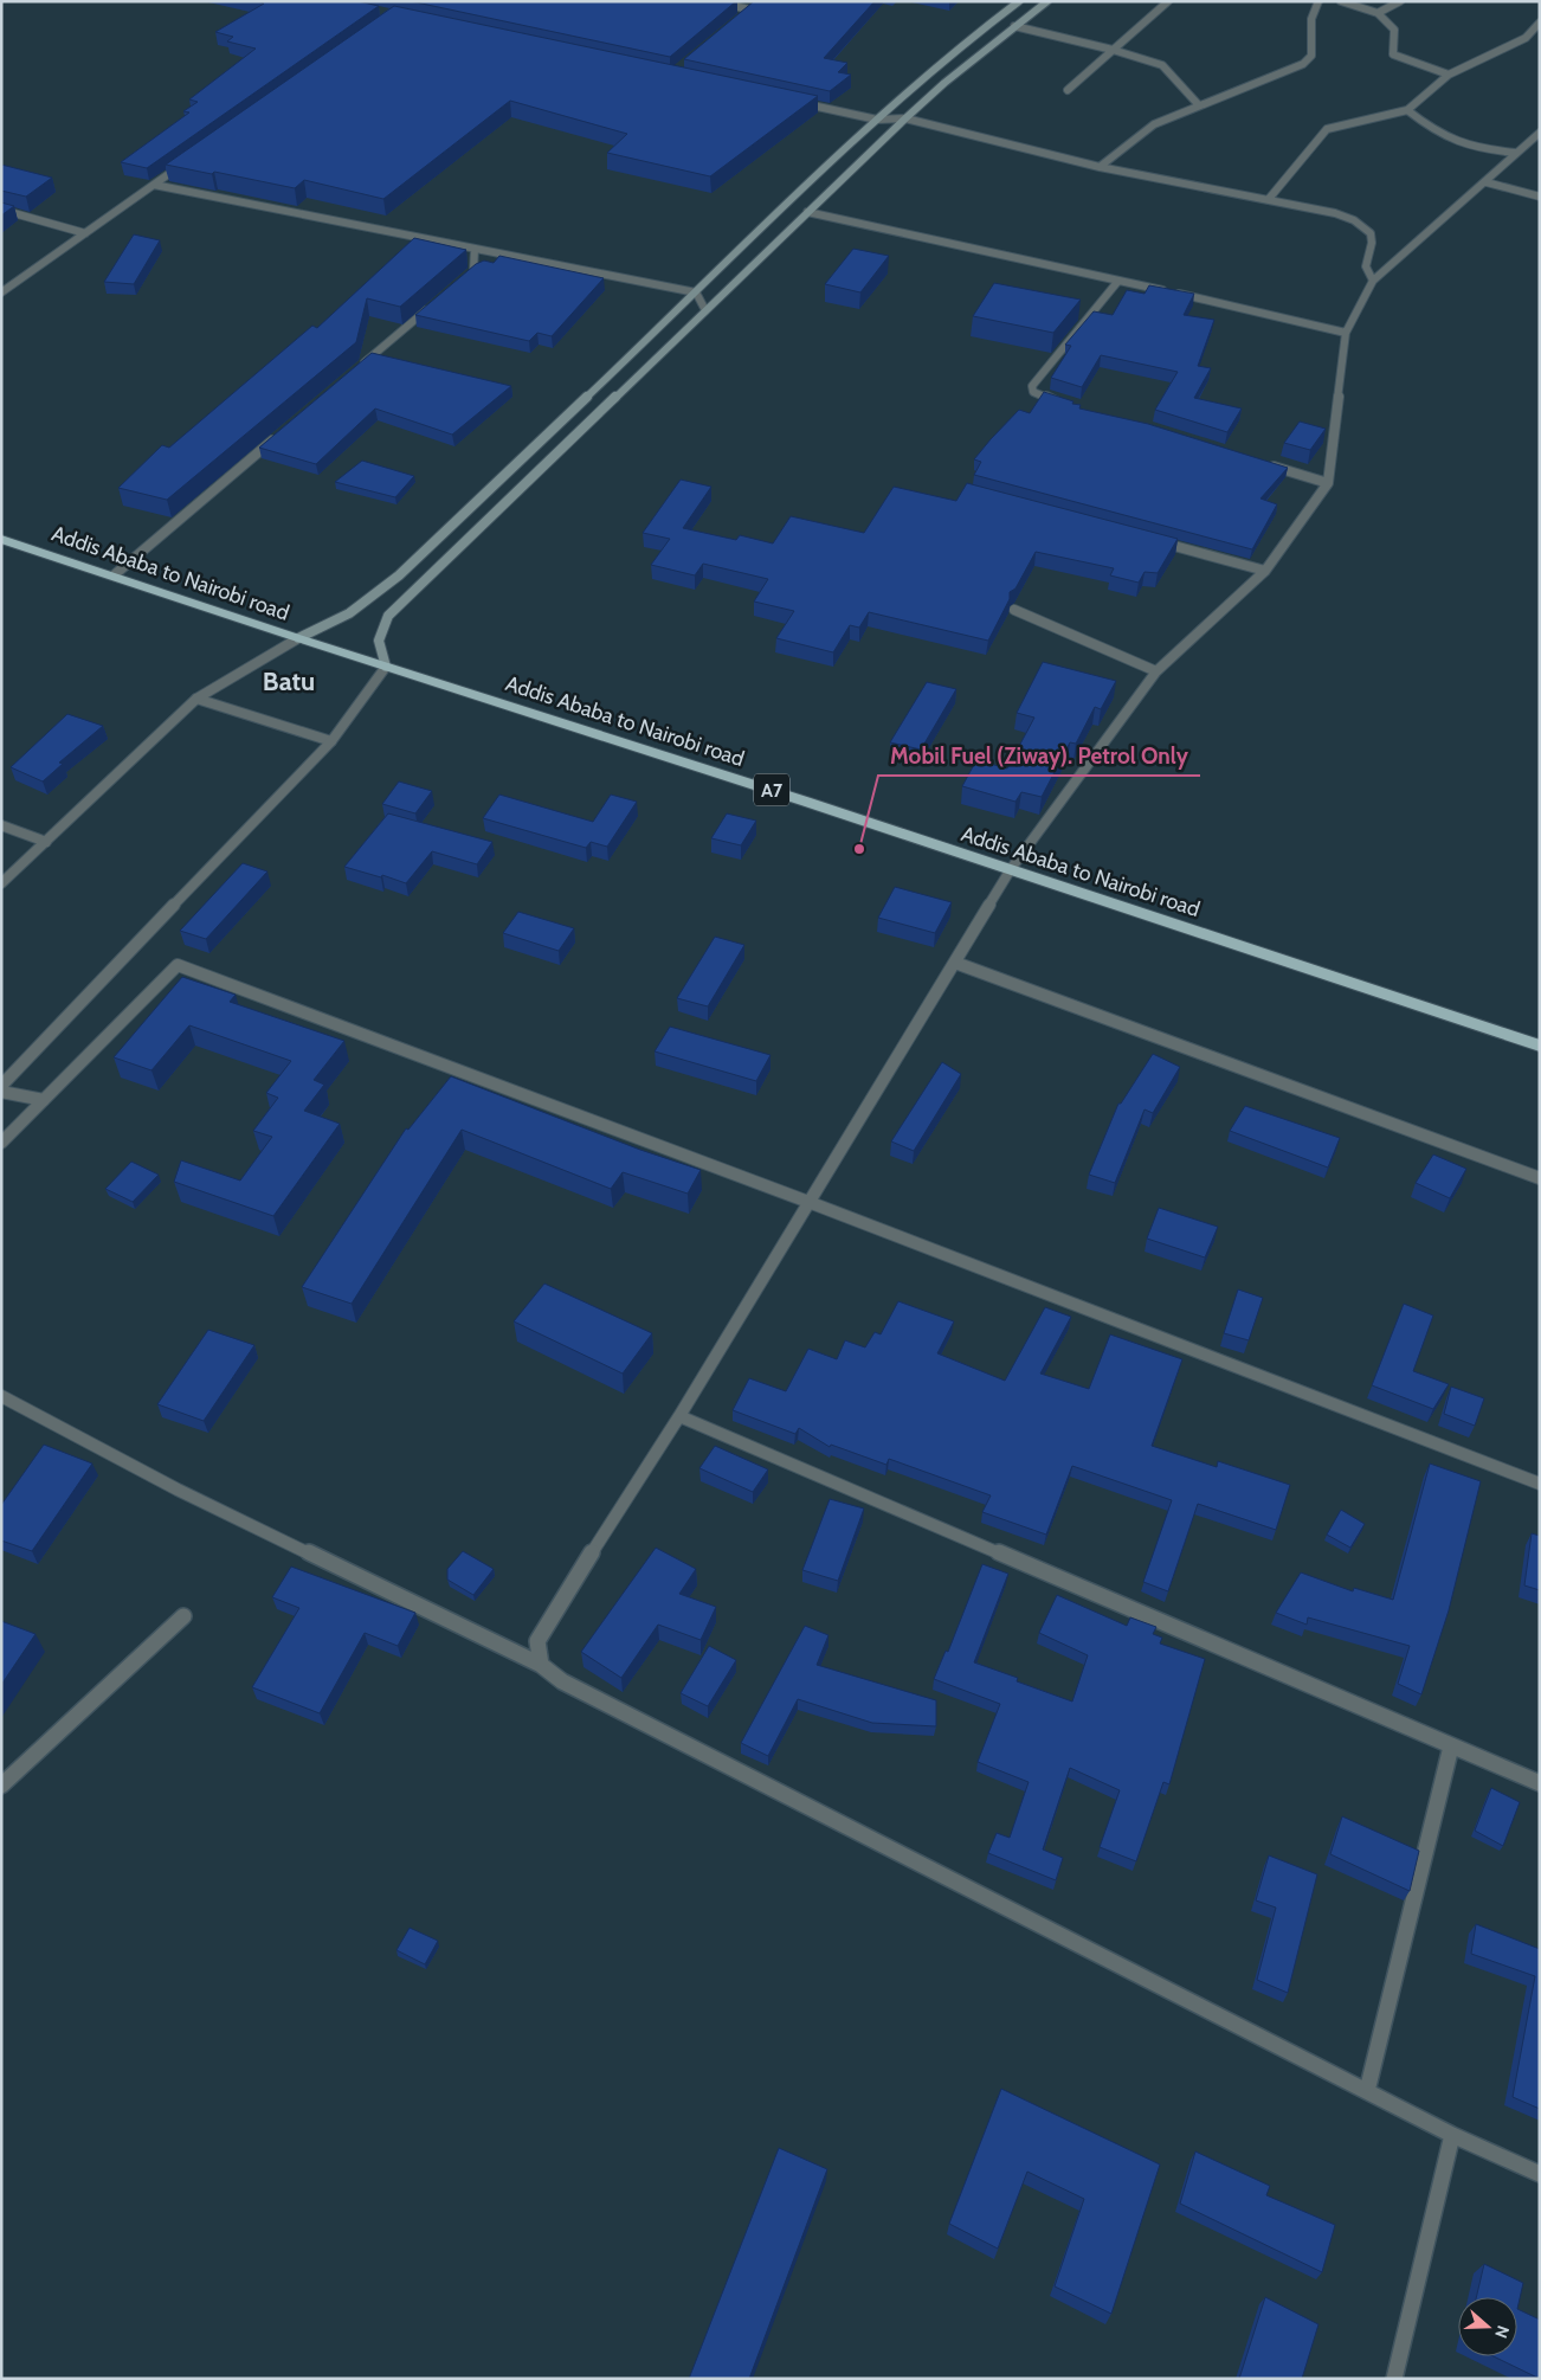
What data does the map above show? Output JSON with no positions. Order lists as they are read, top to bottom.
{
  "streets": {
    "highway": ["Addis Ababa to Nairobi road", "A7"]
  },
  "districts": ["Batu"],
  "places": ["Mobil Fuel (Ziway). Petrol Only"],
  "north": "right"
}
